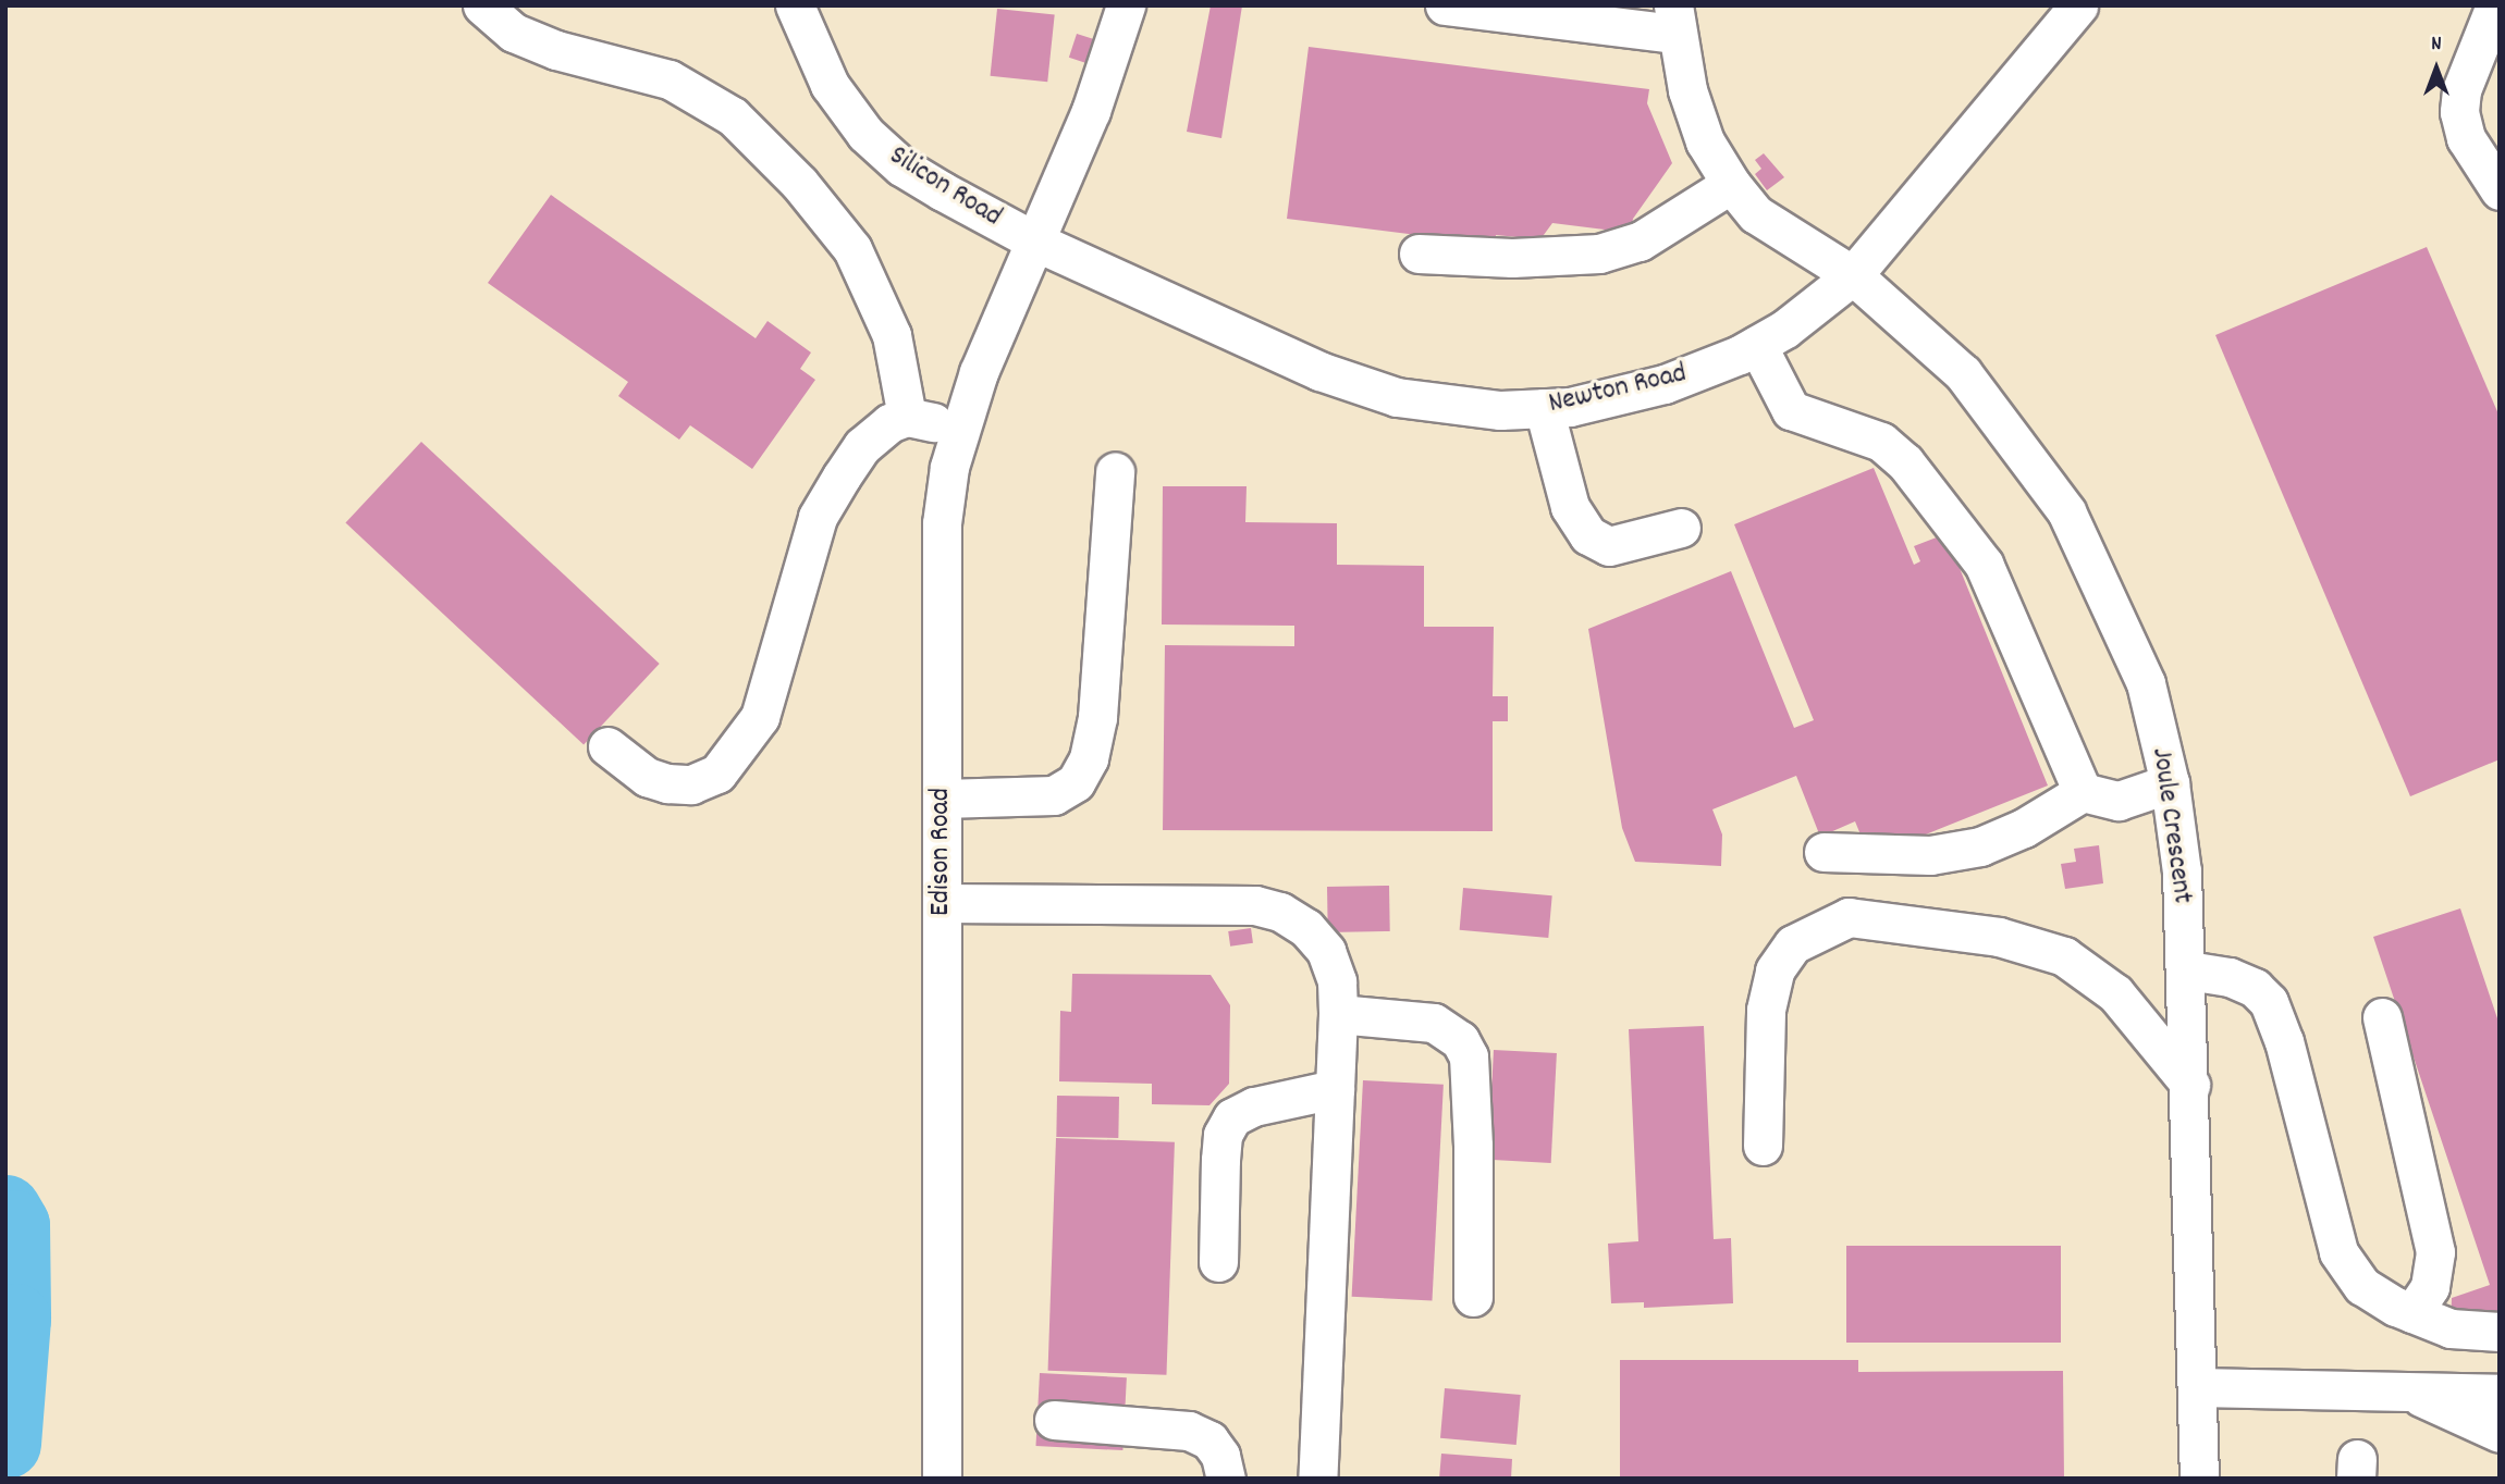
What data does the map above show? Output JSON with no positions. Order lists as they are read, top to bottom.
{
  "streets": {
    "lane": [
      "Silicon Road",
      "Newton Road",
      "Joule Crescent",
      "Edison Road"
    ]
  },
  "crossings": [
    ["Silicon Road", "Newton Road"],
    ["Silicon Road", "Edison Road"],
    ["Newton Road", "Joule Crescent"],
    ["Newton Road", "Edison Road"]
  ],
  "north": "top"
}
